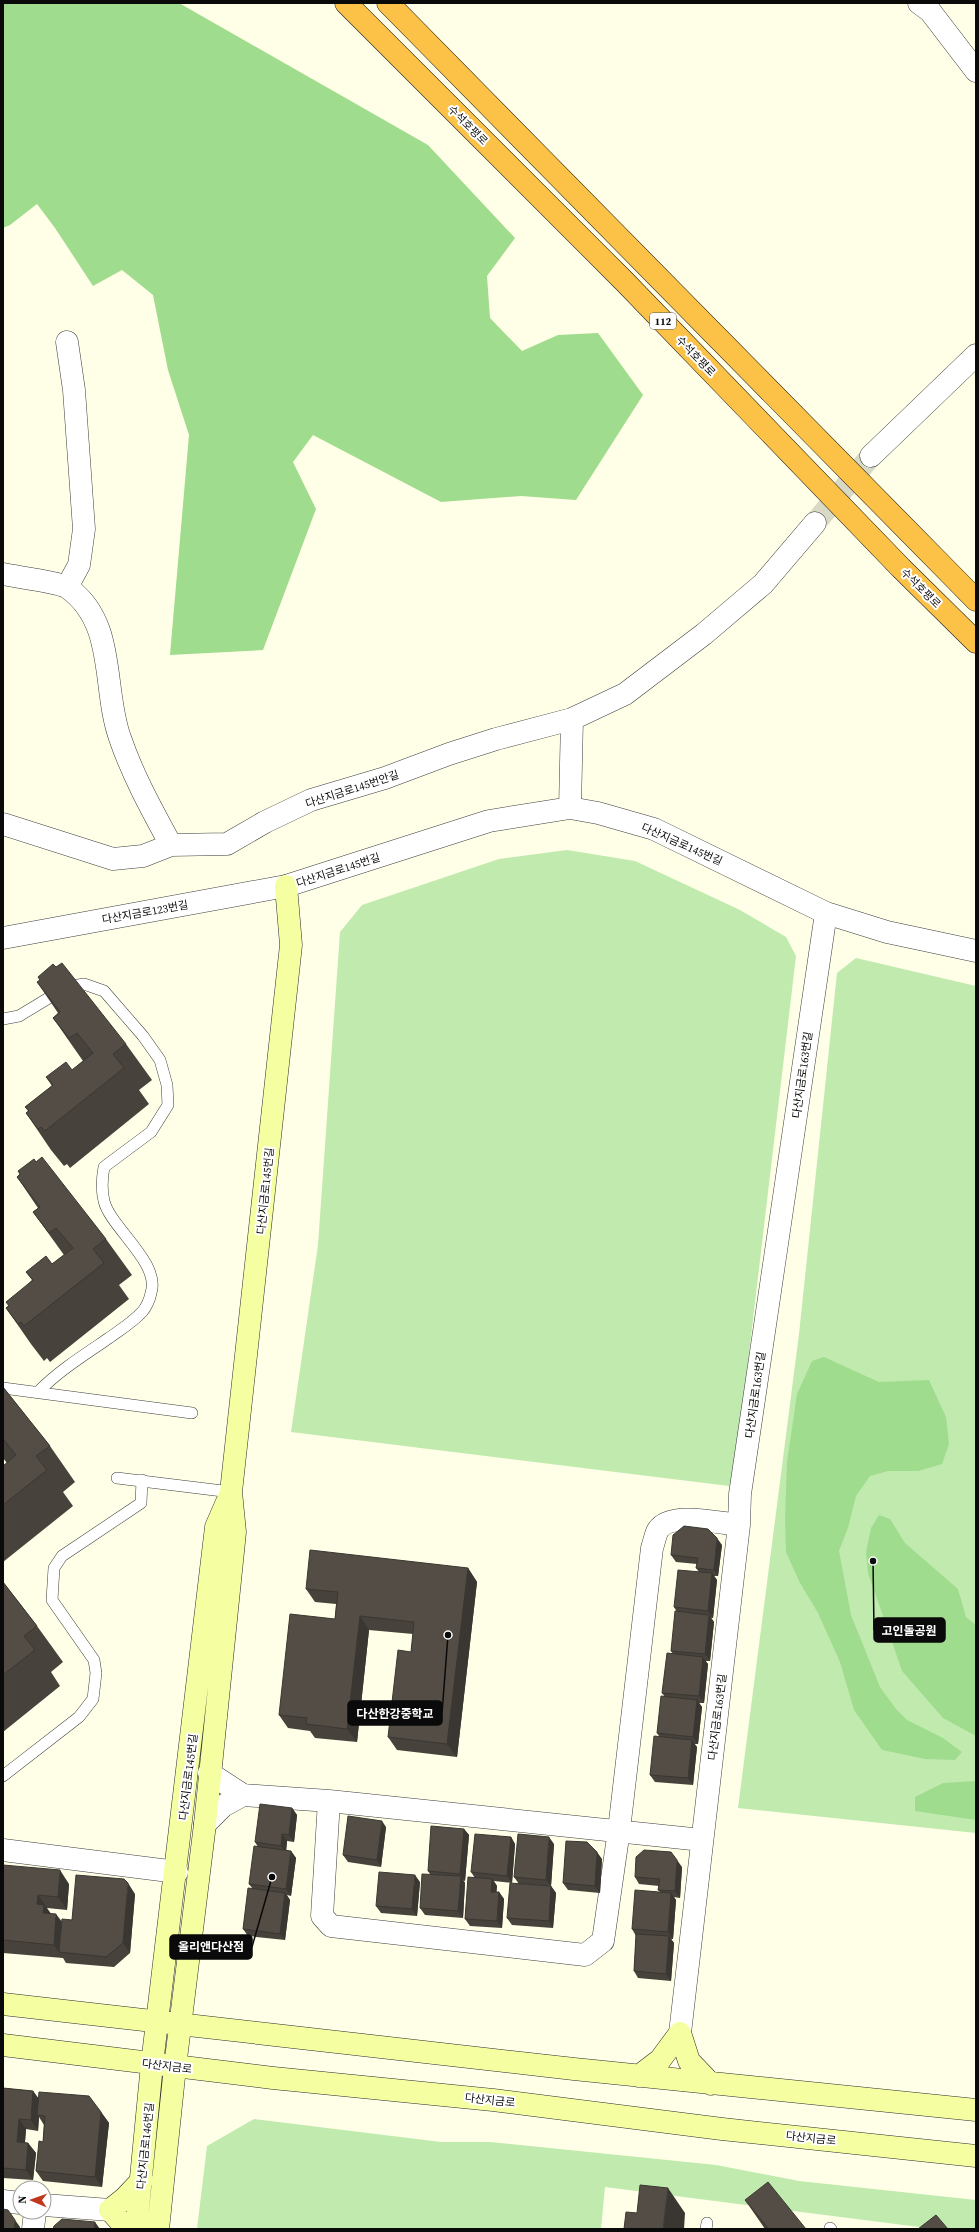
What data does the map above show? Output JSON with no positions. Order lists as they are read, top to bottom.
{
  "streets": {
    "highway": ["수석호평로", "112"],
    "street": [
      "다산지금로145번안길",
      "다산지금로145번길",
      "다산지금로123번길",
      "다산지금로163번길",
      "다산지금로",
      "다산지금로146번길"
    ]
  },
  "crossings": [
    ["다산지금로145번길", "다산지금로123번길"],
    ["다산지금로145번길", "다산지금로163번길"],
    ["다산지금로145번길", "다산지금로"],
    ["다산지금로145번길", "다산지금로146번길"],
    ["다산지금로", "다산지금로146번길"]
  ],
  "places": ["고인돌공원", "다산한강중학교", "올리앤다산점"],
  "north": "left"
}
